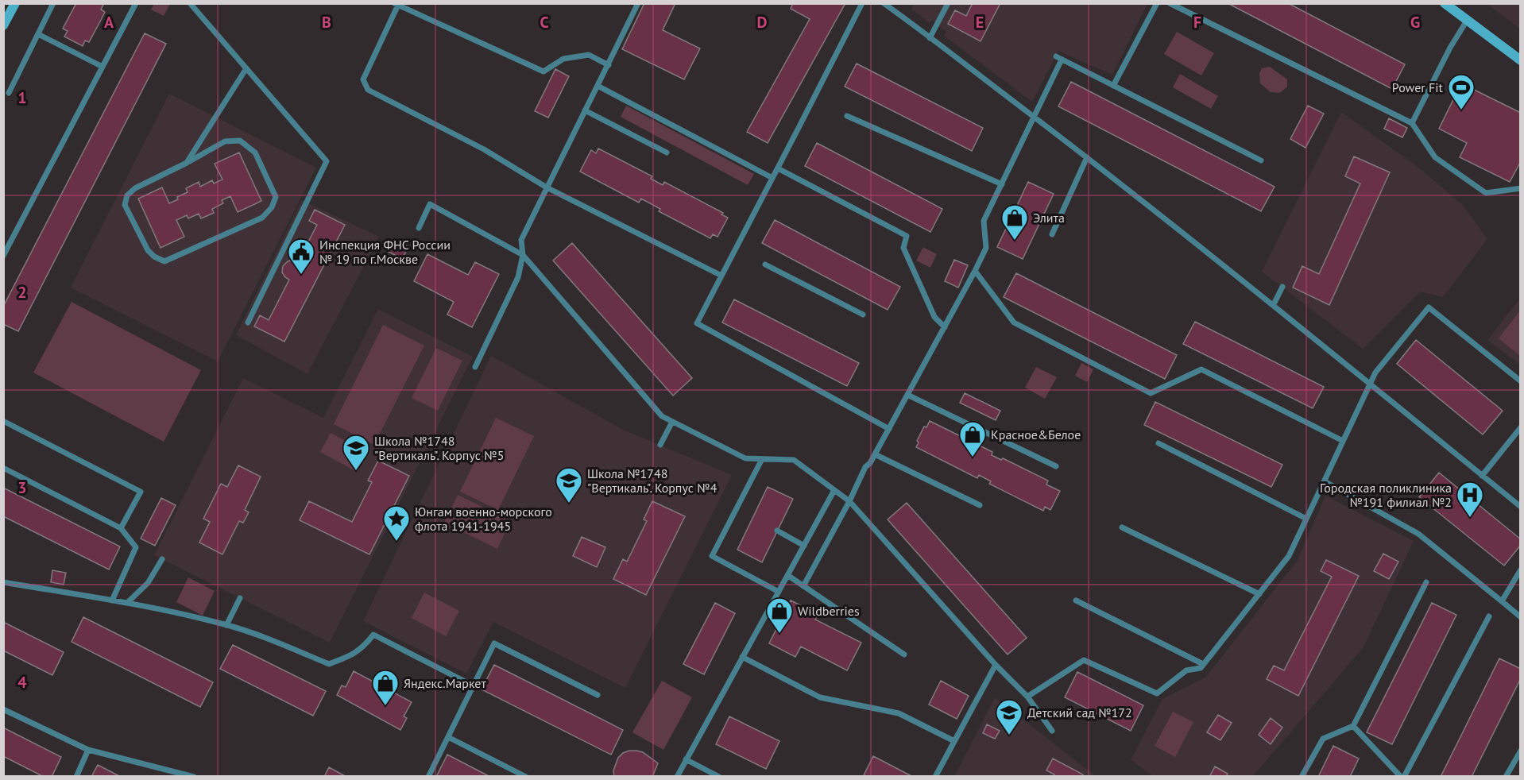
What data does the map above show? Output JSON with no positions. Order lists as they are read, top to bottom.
{
  "places": {
    "sports": ["Power Fit"],
    "shop": [
      "Элита",
      "Красное&Белое",
      "Wildberries",
      "Яндекс.Маркет"
    ],
    "public building": ["Инспекция ФНС России № 19 по г.Москве"],
    "school or university": ["Школа №1748 \"Вертикаль\". Корпус №5", "Школа №1748 \"Вертикаль\". Корпус №4", "Детский сад №172"],
    "hospital": ["Городская поликлиника №191 филиал №2"],
    "place": ["Юнгам военно-морского флота 1941-1945"]
  },
  "grid": {
    "columns": [
      "A",
      "B",
      "C",
      "D",
      "E",
      "F",
      "G"
    ],
    "rows": [
      "1",
      "2",
      "3",
      "4"
    ]
  }
}
